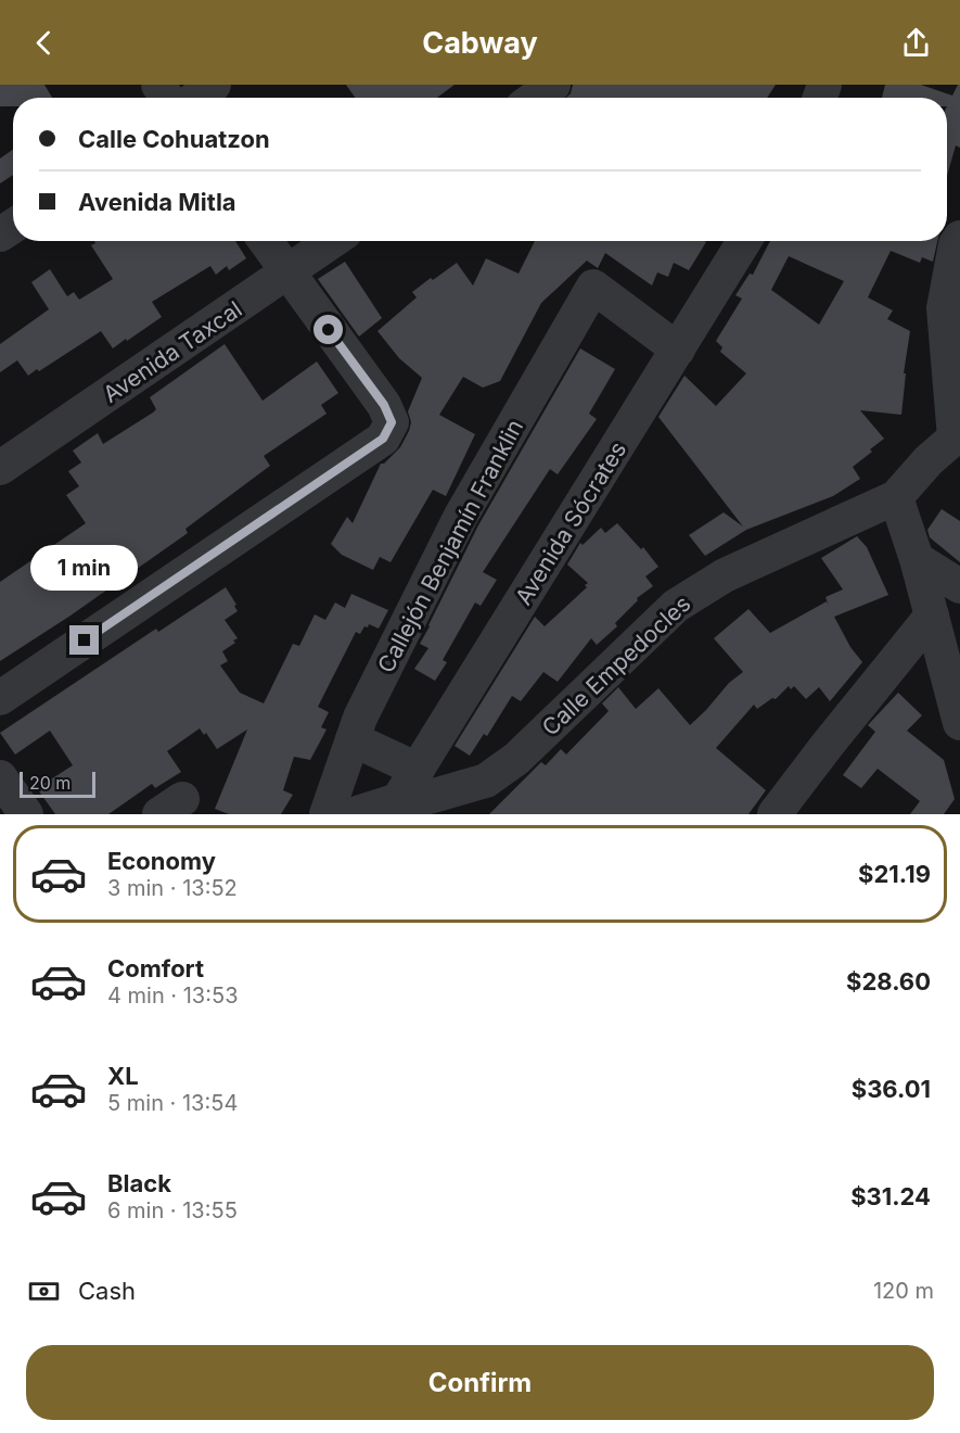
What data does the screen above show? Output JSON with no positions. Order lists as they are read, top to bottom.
{
  "streets": {
    "street": [
      "Avenida Taxcal",
      "Avenida Sócrates",
      "Callejón Benjamín Franklin",
      "Calle Empedocles"
    ]
  },
  "crossings": [
    ["Avenida Sócrates", "Callejón Benjamín Franklin"],
    ["Avenida Sócrates", "Calle Empedocles"]
  ],
  "scale_bar": "20 m",
  "page": {
    "header": "Cabway",
    "banner": ["Calle Cohuatzon", "Avenida Mitla"],
    "bubble": "1 min",
    "scale": "20 m",
    "list": [
      {
        "name": "Economy",
        "note": "3 min · 13:52",
        "value": "$21.19"
      },
      {
        "name": "Comfort",
        "note": "4 min · 13:53",
        "value": "$28.60"
      },
      {
        "name": "XL",
        "note": "5 min · 13:54",
        "value": "$36.01"
      },
      {
        "name": "Black",
        "note": "6 min · 13:55",
        "value": "$31.24"
      }
    ],
    "pay": ["Cash", "120 m"],
    "buttons": "Confirm"
  }
}
